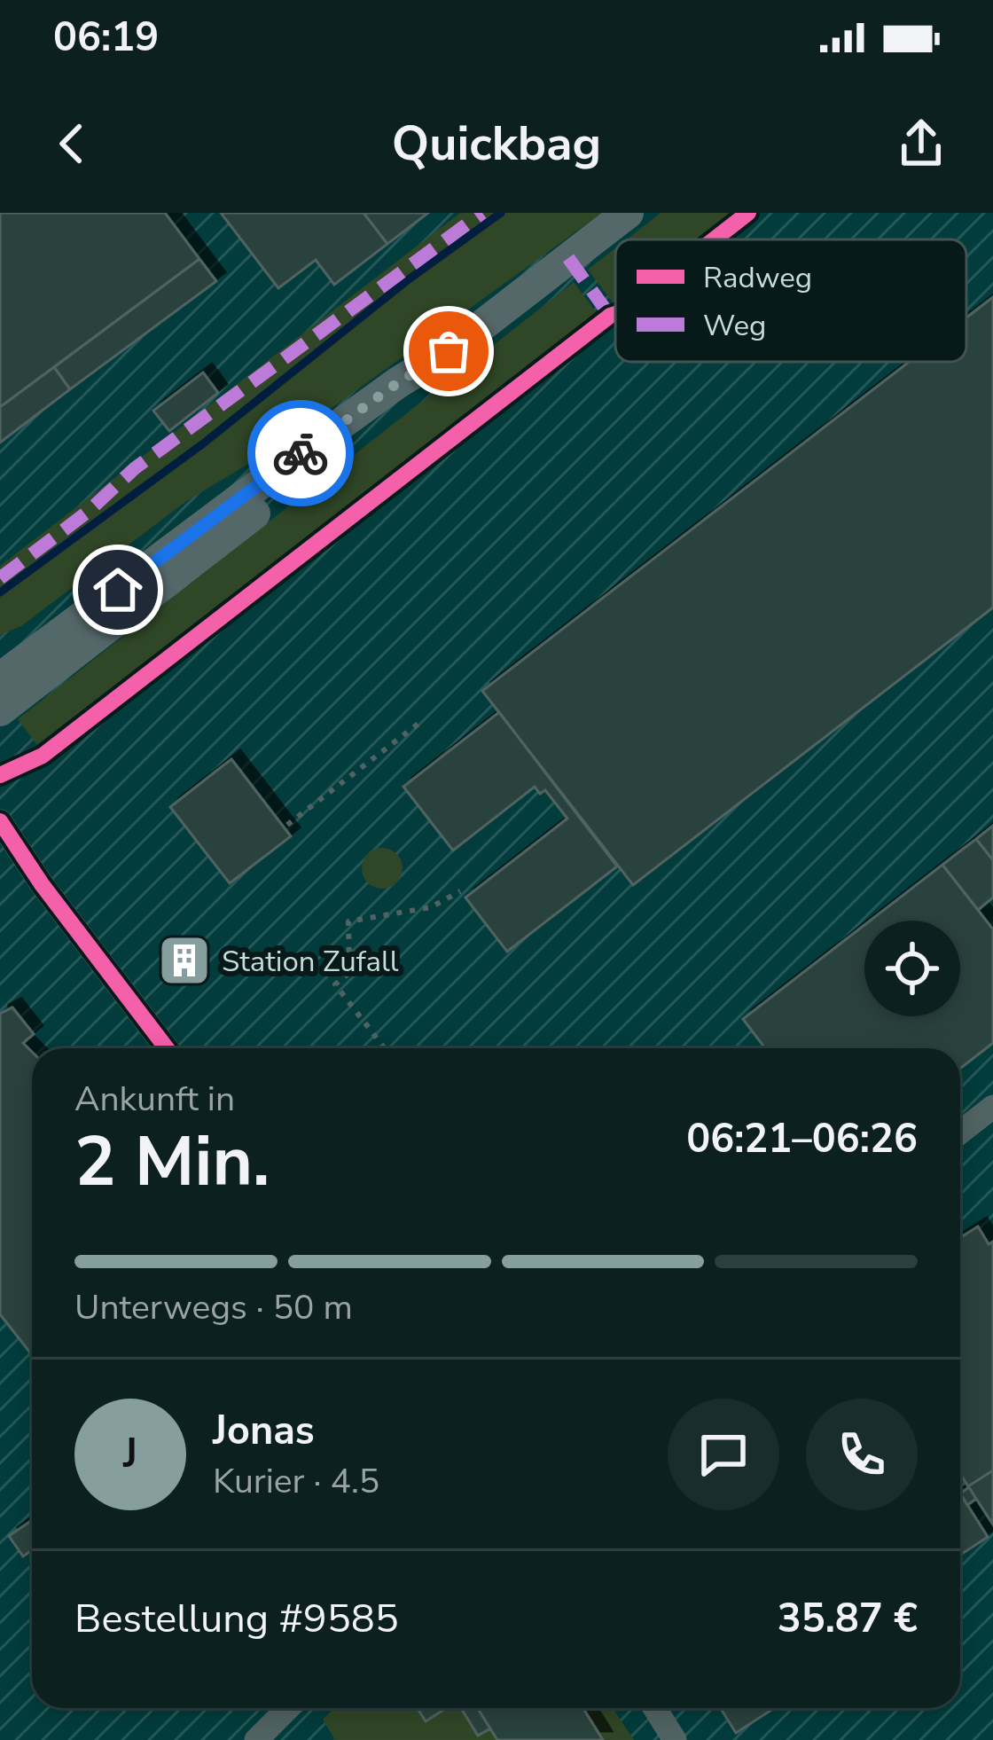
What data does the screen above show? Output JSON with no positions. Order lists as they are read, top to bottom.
{
  "places": {
    "building": ["Station Zufall"]
  },
  "legend": ["Radweg", "Weg"],
  "page": {
    "status": "06:19",
    "header": "Quickbag",
    "heading": ["2 Min.", "Ankunft in", "06:21–06:26"],
    "panel": [
      "Jonas",
      "Kurier · 4.5",
      "Bestellung #9585",
      "35.87 €"
    ],
    "bar": "Unterwegs · 50 m",
    "round": "J"
  }
}
